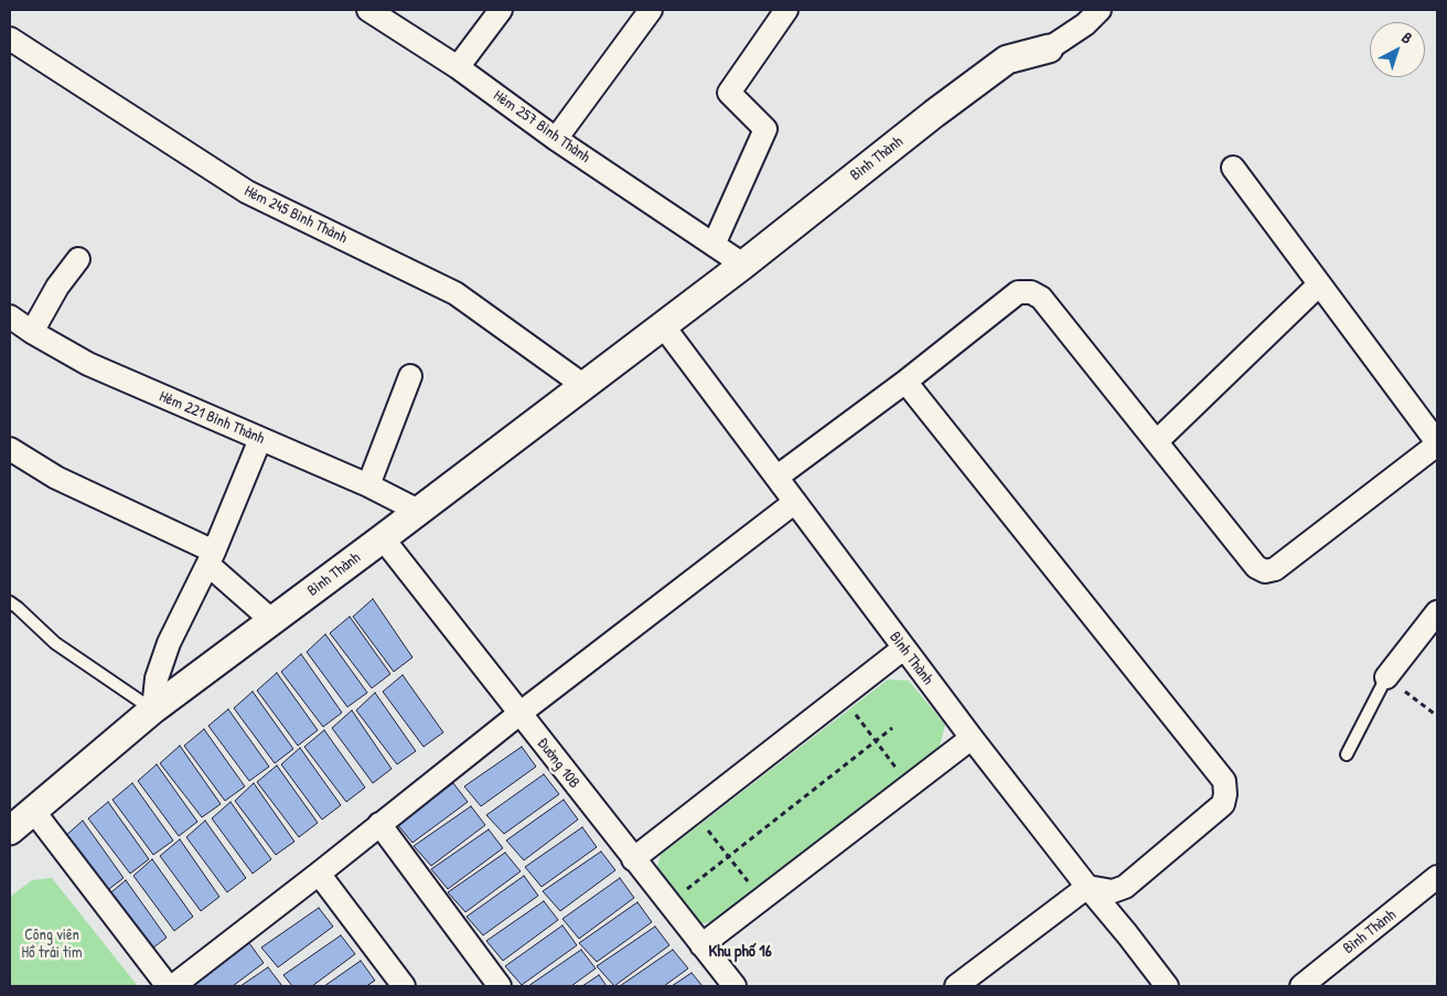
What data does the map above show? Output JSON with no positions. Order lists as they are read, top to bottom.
{
  "streets": {
    "street": [
      "Hẻm 257 Bình Thành",
      "Bình Thành",
      "Hẻm 245 Bình Thành",
      "Hẻm 221 Bình Thành",
      "Đường 10B"
    ]
  },
  "crossings": [
    ["Hẻm 257 Bình Thành", "Bình Thành"],
    ["Bình Thành", "Hẻm 245 Bình Thành"],
    ["Bình Thành", "Hẻm 221 Bình Thành"],
    ["Bình Thành", "Đường 10B"]
  ],
  "districts": ["Khu phố 16"],
  "parks": ["Công viên Hồ trái tim"],
  "north": "top right"
}
